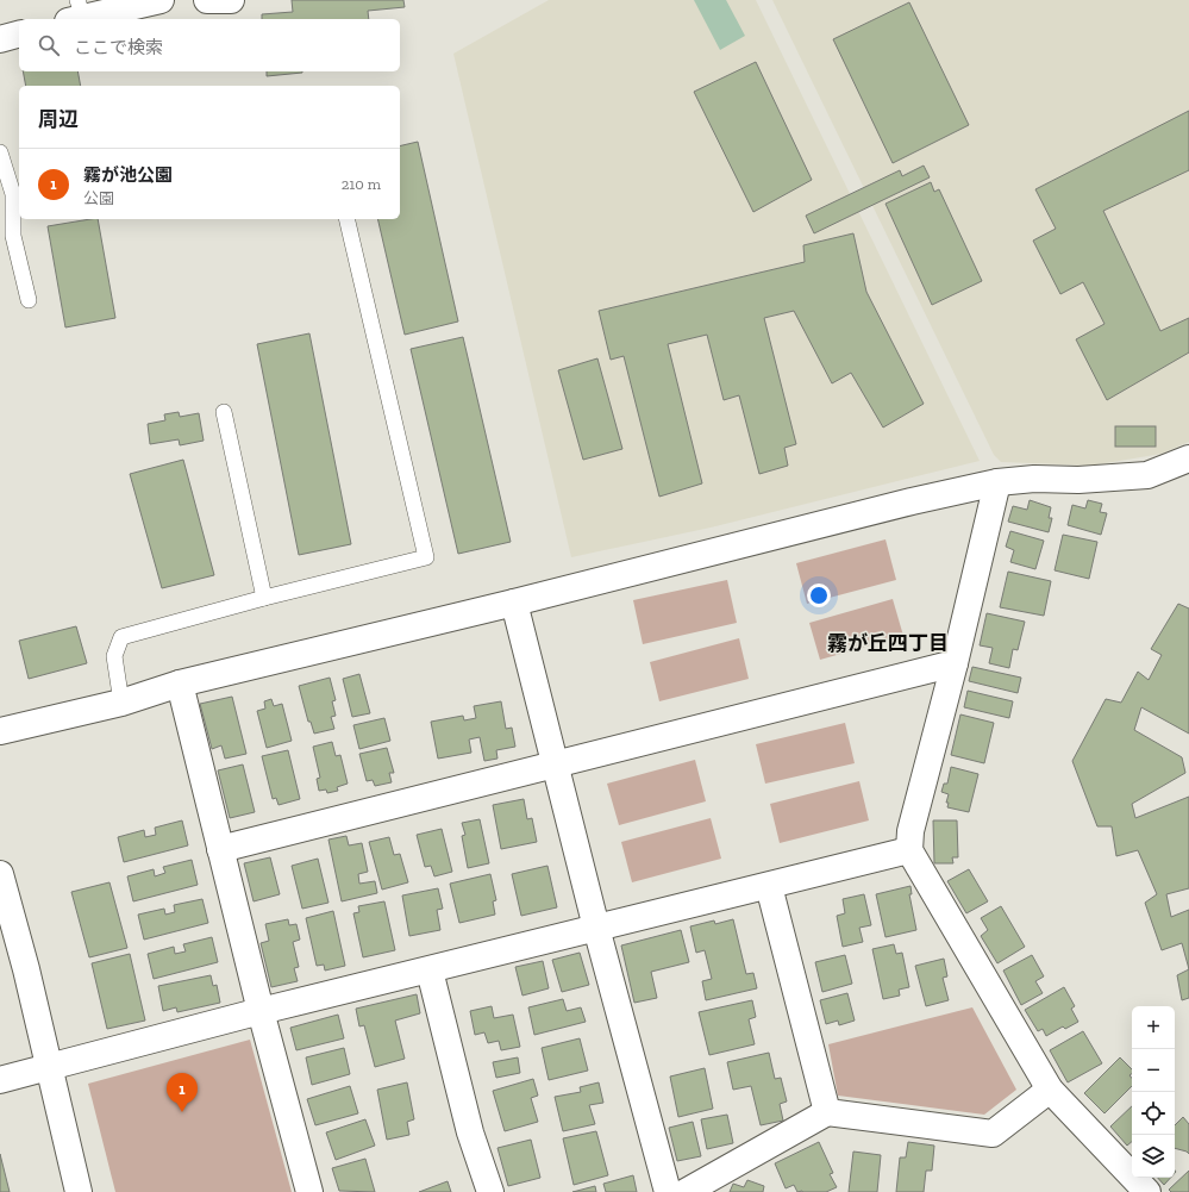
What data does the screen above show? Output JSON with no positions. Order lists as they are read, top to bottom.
{
  "districts": ["霧が丘四丁目"],
  "page": {
    "search": "ここで検索",
    "heading": "周辺",
    "list": [
      {
        "mark": "1",
        "name": "霧が池公園",
        "note": "公園",
        "value": "210 m"
      }
    ],
    "map_buttons": ["+", "−"],
    "pins": "1"
  }
}
